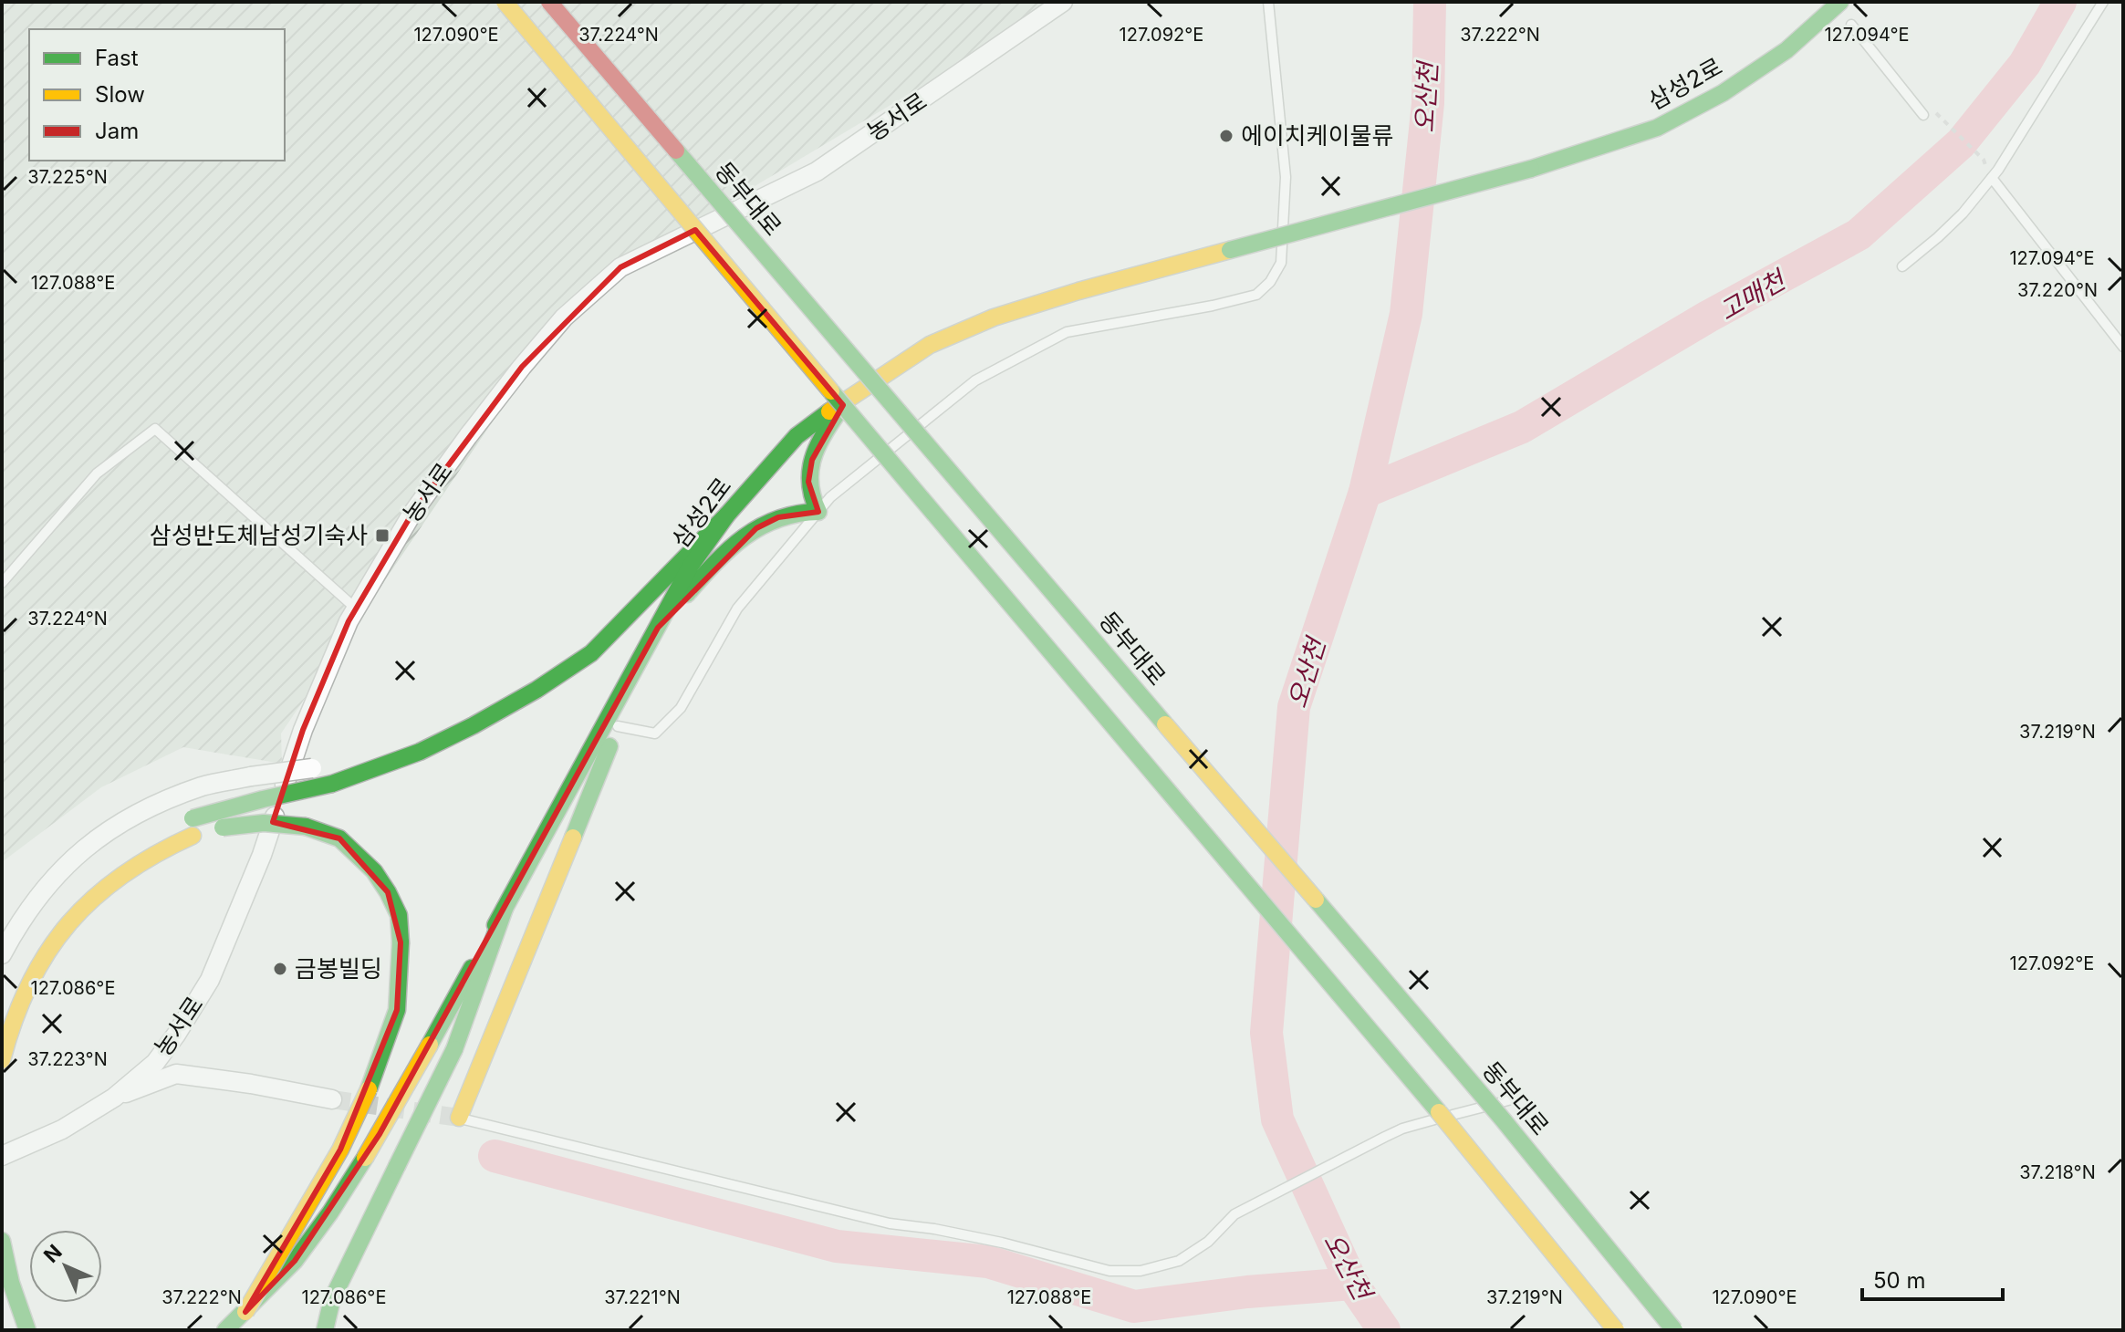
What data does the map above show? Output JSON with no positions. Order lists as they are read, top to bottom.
{
  "streets": {
    "main road": ["삼성2로", "동부대로"],
    "street": ["농서로"]
  },
  "water": ["오산천", "고매천"],
  "places": {
    "other": ["에이치케이물류", "금봉빌딩"],
    "transit": ["삼성반도체남성기숙사"]
  },
  "legend": ["Fast", "Slow", "Jam"],
  "scale_bar": "50 m",
  "north": "top left",
  "coordinates": [
    "127.090°E",
    "37.224°N",
    "127.092°E",
    "37.222°N",
    "127.094°E",
    "37.225°N",
    "127.088°E",
    "37.220°N",
    "37.219°N",
    "127.086°E",
    "37.223°N",
    "37.218°N",
    "37.221°N"
  ]
}
